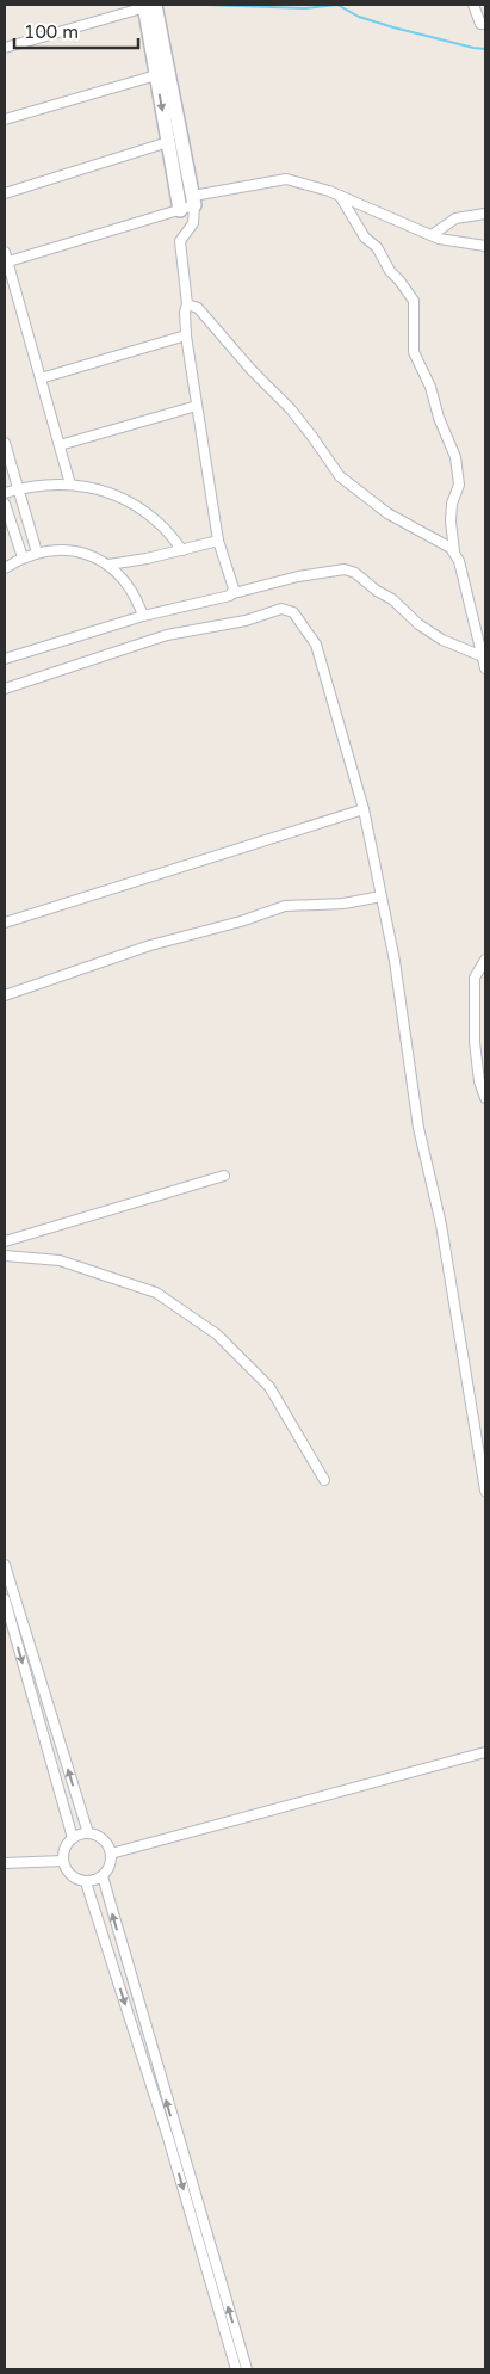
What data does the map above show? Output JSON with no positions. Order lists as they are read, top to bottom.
{
  "scale_bar": "100 m"
}
